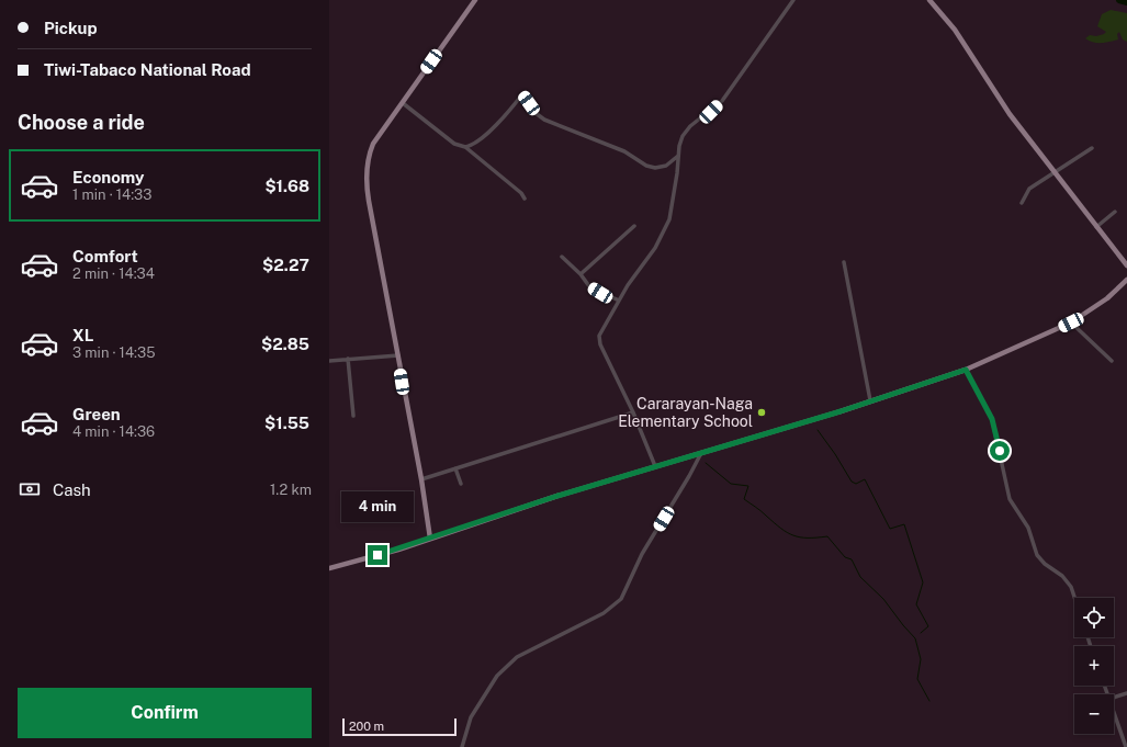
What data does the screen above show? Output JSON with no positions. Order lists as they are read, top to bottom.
{
  "places": ["Cararayan-Naga Elementary School"],
  "scale_bar": "200 m",
  "page": {
    "banner": ["Pickup", "Tiwi-Tabaco National Road"],
    "heading": "Choose a ride",
    "list": [
      {
        "name": "Economy",
        "note": "1 min · 14:33",
        "value": "$1.68"
      },
      {
        "name": "Comfort",
        "note": "2 min · 14:34",
        "value": "$2.27"
      },
      {
        "name": "XL",
        "note": "3 min · 14:35",
        "value": "$2.85"
      },
      {
        "name": "Green",
        "note": "4 min · 14:36",
        "value": "$1.55"
      }
    ],
    "pay": ["Cash", "1.2 km"],
    "bubble": "4 min",
    "map_buttons": ["+", "−"],
    "buttons": "Confirm",
    "scale": "200 m"
  }
}
